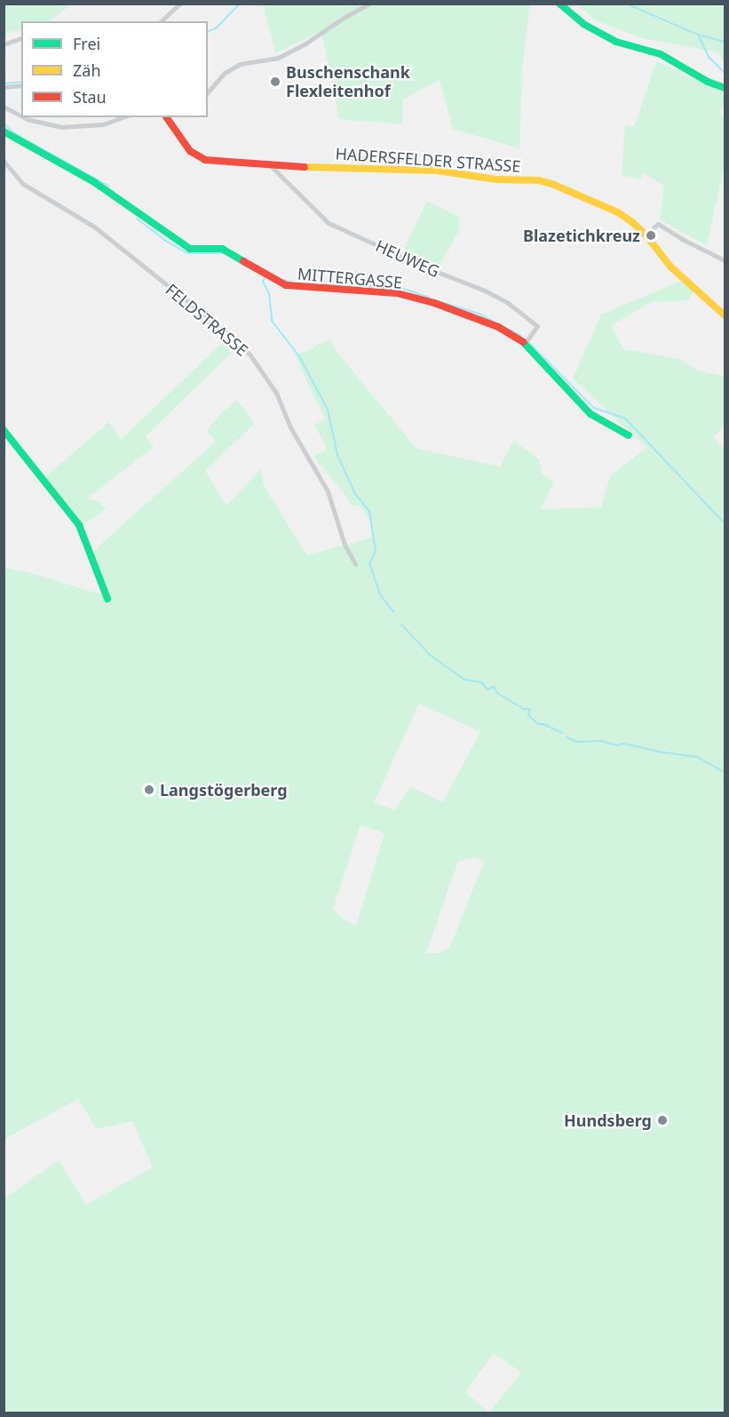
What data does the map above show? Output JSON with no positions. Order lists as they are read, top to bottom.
{
  "streets": {
    "street": [
      "HADERSFELDER STRASSE",
      "HEUWEG",
      "MITTERGASSE",
      "FELDSTRASSE"
    ]
  },
  "crossings": [
    ["HADERSFELDER STRASSE", "HEUWEG"],
    ["HEUWEG", "MITTERGASSE"]
  ],
  "places": [
    "Buschenschank Flexleitenhof",
    "Blazetichkreuz",
    "Langstögerberg",
    "Hundsberg"
  ],
  "legend": ["Frei", "Zäh", "Stau"]
}
